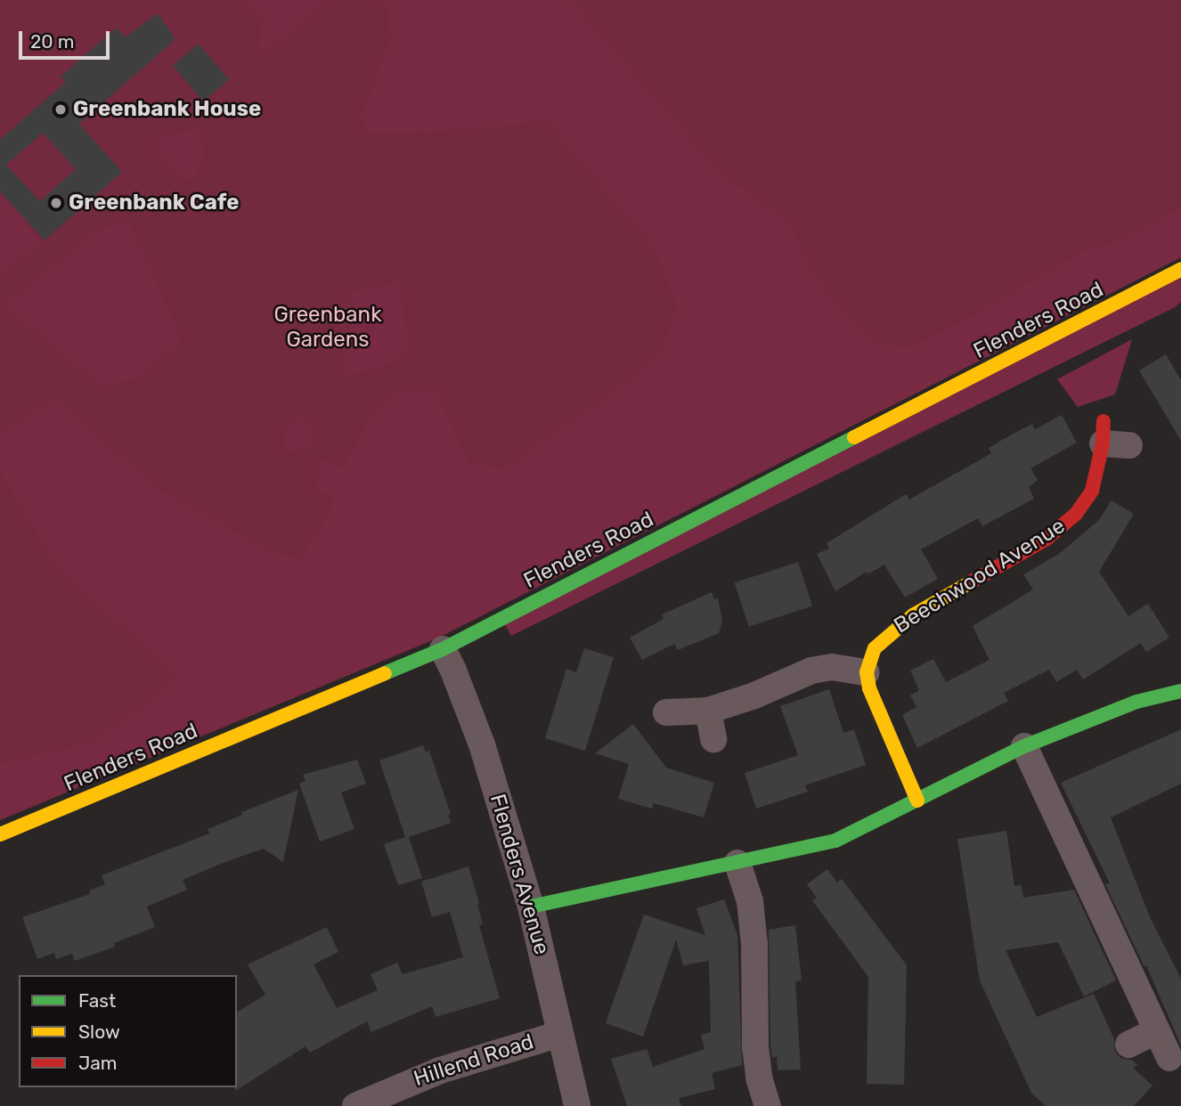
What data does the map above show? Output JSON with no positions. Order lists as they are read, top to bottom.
{
  "streets": {
    "street": [
      "Flenders Road",
      "Beechwood Avenue",
      "Flenders Avenue",
      "Hillend Road"
    ]
  },
  "crossings": [
    ["Flenders Road", "Flenders Avenue"],
    ["Flenders Avenue", "Hillend Road"]
  ],
  "parks": ["Greenbank Gardens"],
  "places": ["Greenbank House", "Greenbank Cafe"],
  "legend": ["Fast", "Slow", "Jam"],
  "scale_bar": "20 m"
}
